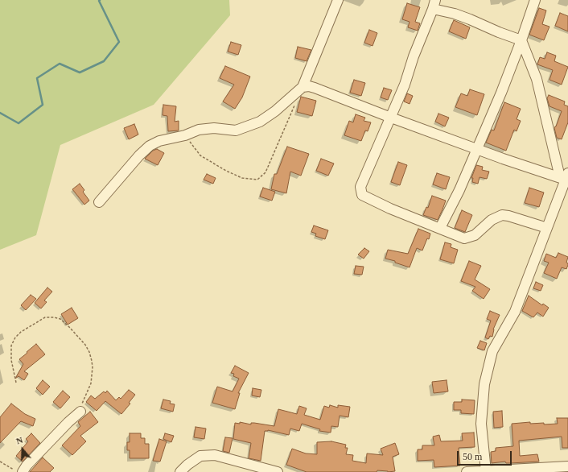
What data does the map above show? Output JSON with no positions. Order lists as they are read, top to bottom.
{
  "scale_bar": "50 m",
  "north": "top"
}
